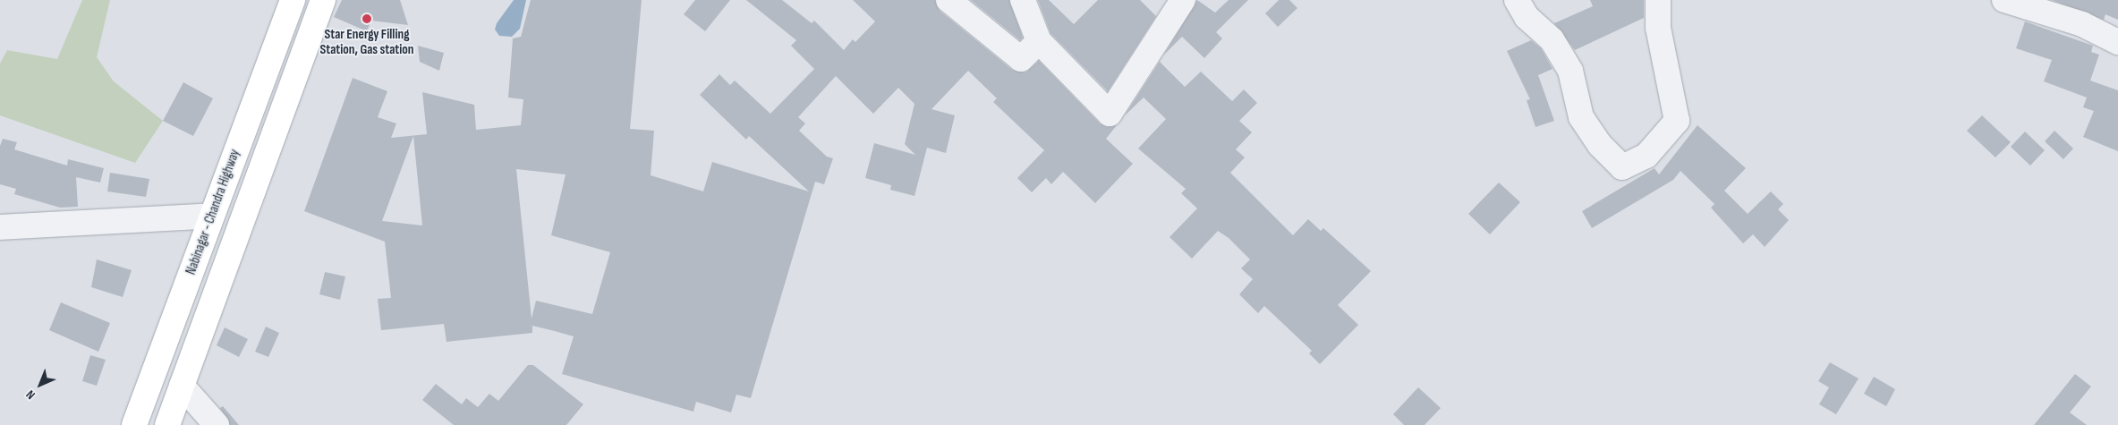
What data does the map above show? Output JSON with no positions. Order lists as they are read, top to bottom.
{
  "streets": {
    "highway": ["Nabinagar - Chandra Highway"]
  },
  "places": ["Star Energy Filling Station, Gas station"],
  "north": "bottom left"
}
